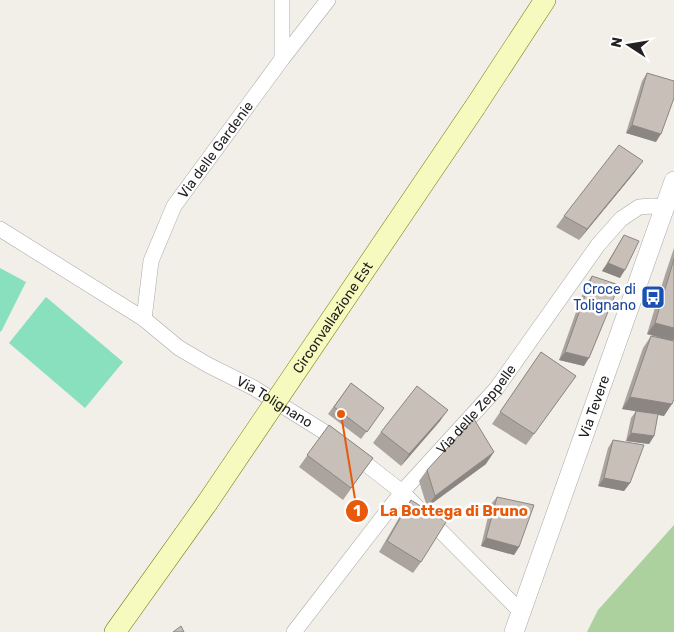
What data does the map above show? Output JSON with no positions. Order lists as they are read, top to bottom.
{
  "streets": {
    "main road": ["Circonvallazione Est"],
    "street": [
      "Via delle Gardenie",
      "Via Tolignano",
      "Via Tevere",
      "Via delle Zeppelle"
    ]
  },
  "crossings": [
    ["Via delle Gardenie", "Via Tolignano"],
    ["Via Tolignano", "Via Tevere"],
    ["Via Tolignano", "Via delle Zeppelle"],
    ["Via Tevere", "Via delle Zeppelle"]
  ],
  "places": {
    "bus stop": ["Croce di Tolignano"],
    "other": ["La Bottega di Bruno"]
  },
  "north": "left"
}
